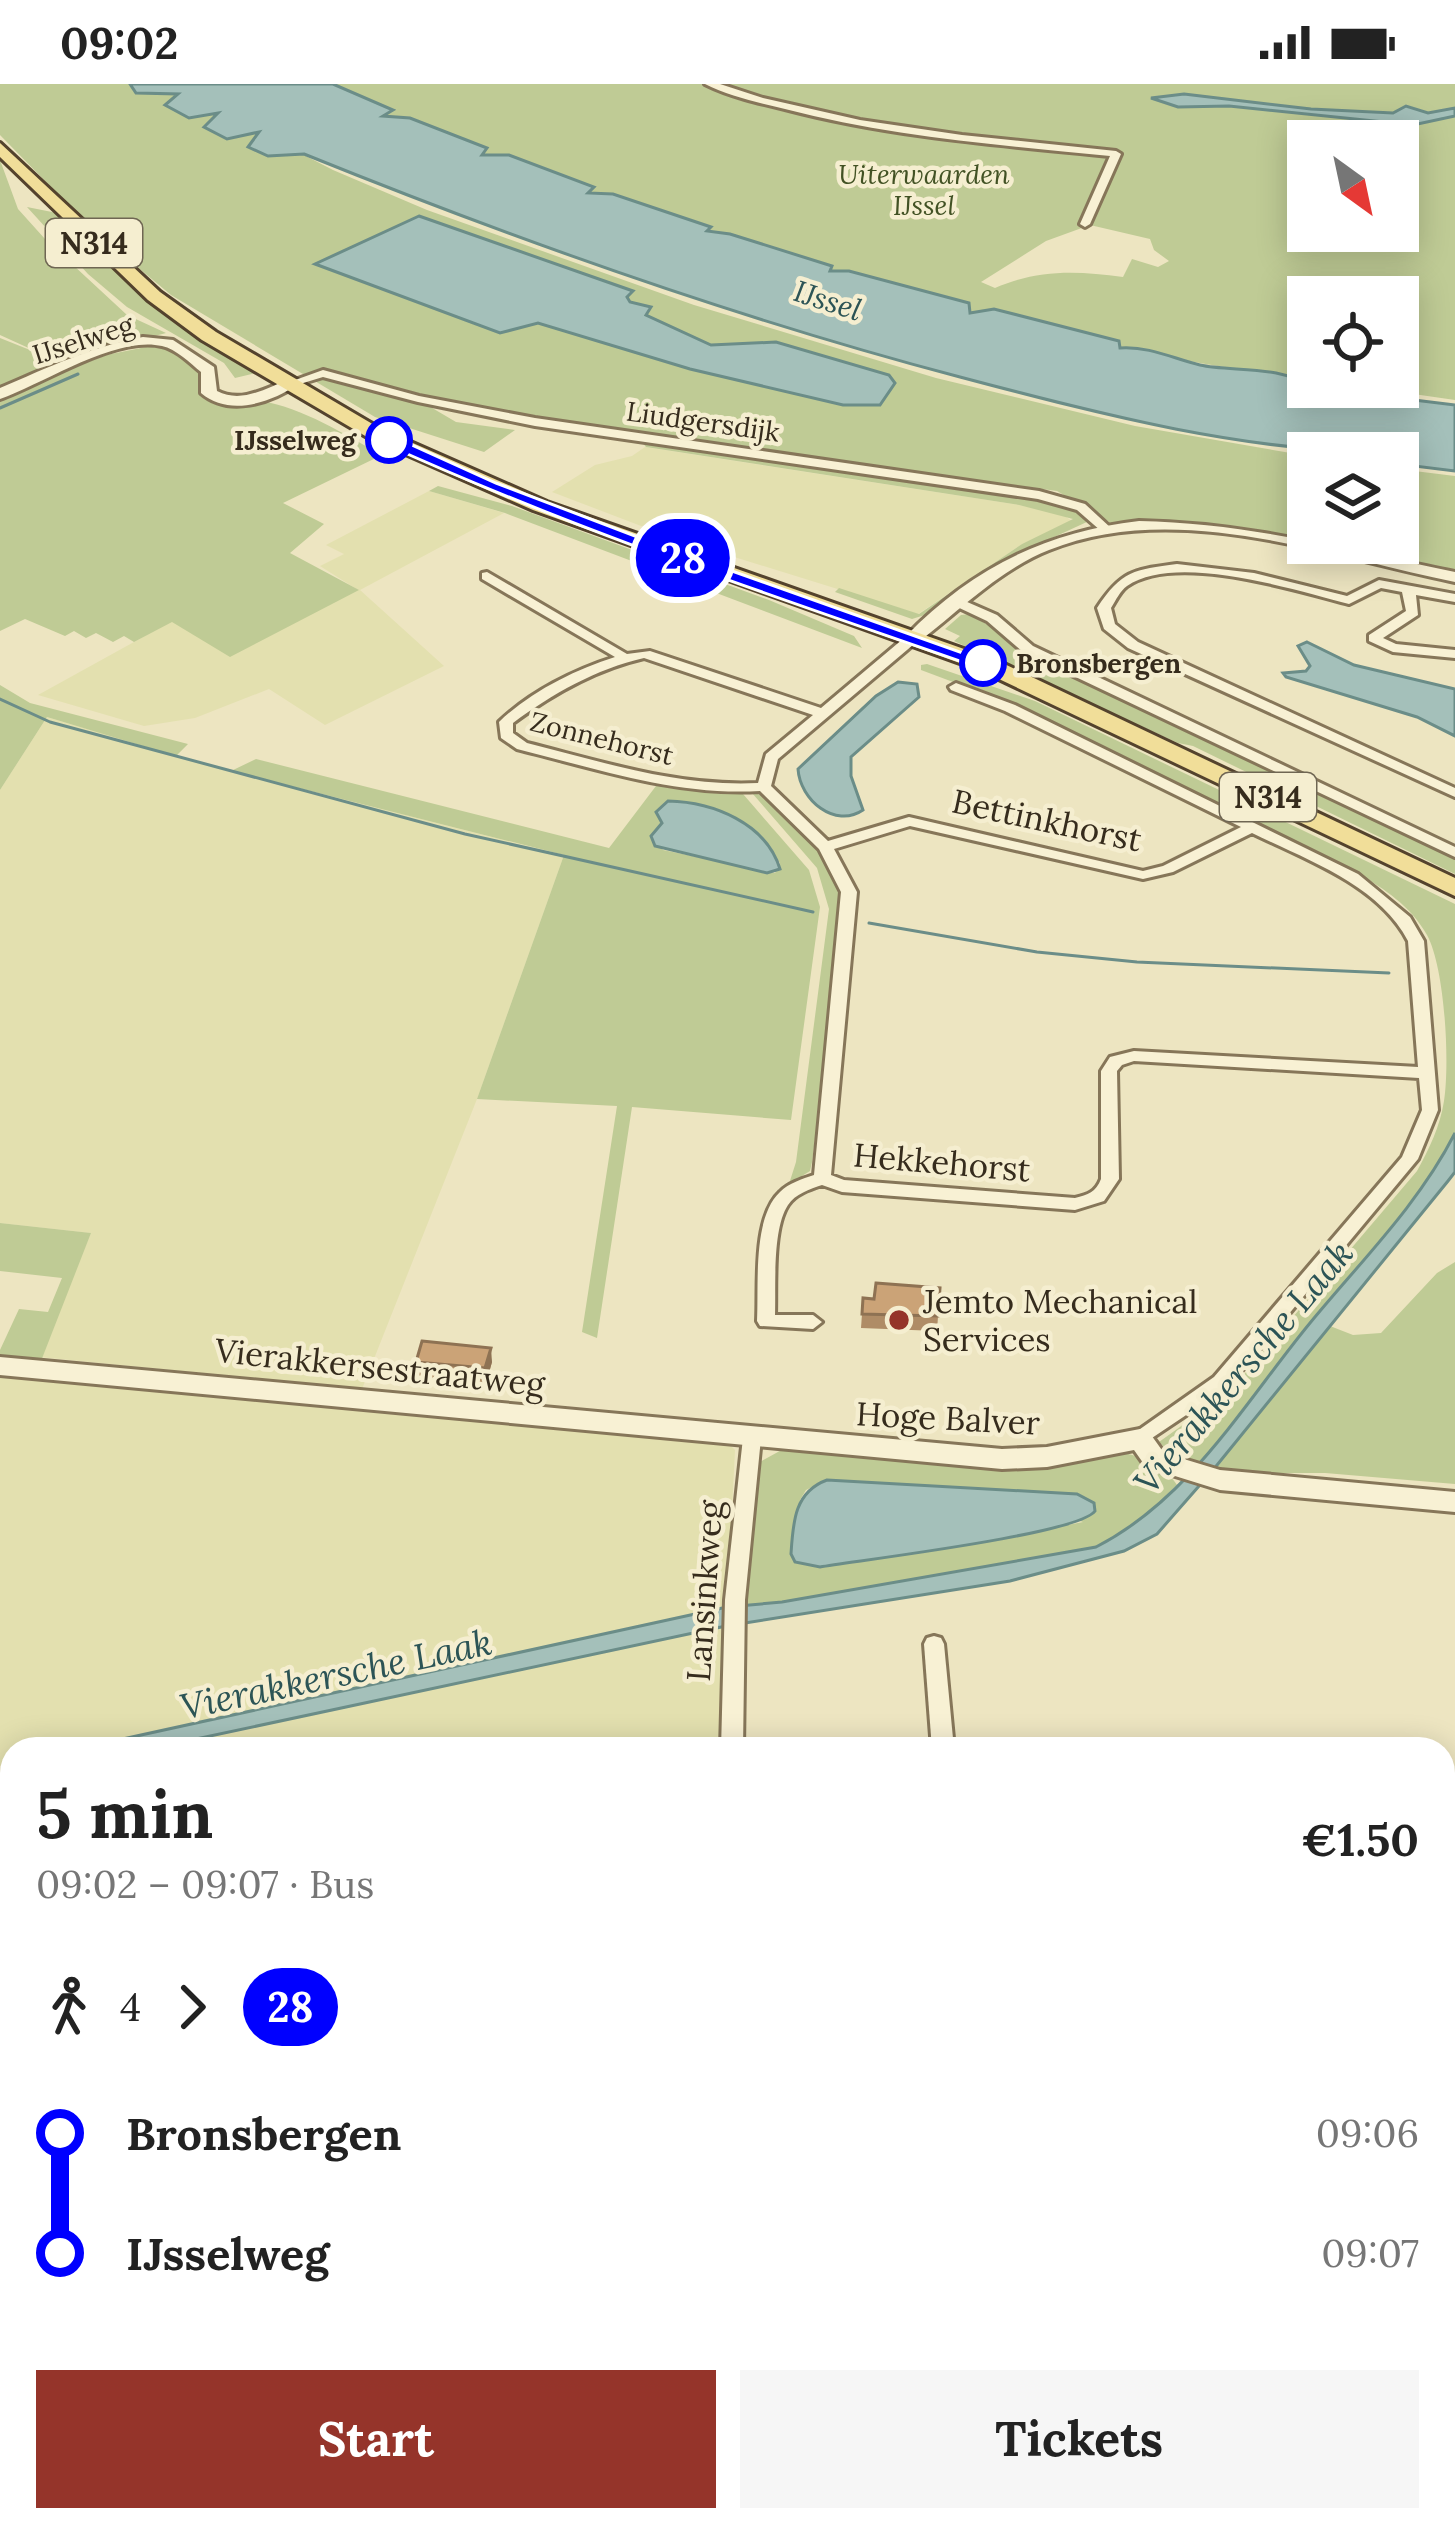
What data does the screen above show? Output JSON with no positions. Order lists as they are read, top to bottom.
{
  "streets": {
    "main road": ["N314"],
    "street": [
      "IJselweg",
      "Liudgersdijk",
      "Zonnehorst",
      "Bettinkhorst",
      "Hekkehorst",
      "Vierakkersestraatweg",
      "Hoge Balver",
      "Lansinkweg"
    ]
  },
  "crossings": [
    ["N314", "IJselweg"],
    ["N314", "Liudgersdijk"],
    ["IJselweg", "Liudgersdijk"],
    ["Zonnehorst", "Hekkehorst"],
    ["Bettinkhorst", "Hekkehorst"],
    ["Vierakkersestraatweg", "Hoge Balver"],
    ["Vierakkersestraatweg", "Lansinkweg"],
    ["Hoge Balver", "Lansinkweg"]
  ],
  "water": ["IJssel", "Vierakkersche Laak"],
  "parks": ["Uiterwaarden IJssel"],
  "places": ["IJsselweg", "Bronsbergen", "Jemto Mechanical Services"],
  "lines": ["bus line 28"],
  "north": "bottom right",
  "page": {
    "status": "09:02",
    "on_map": "28",
    "heading": ["5 min", "09:02 – 09:07 · Bus", "€1.50"],
    "legs": ["4", "28"],
    "list": [
      {
        "name": "Bronsbergen",
        "value": "09:06"
      },
      {
        "name": "IJsselweg",
        "value": "09:07"
      }
    ],
    "buttons": ["Start", "Tickets"]
  }
}
